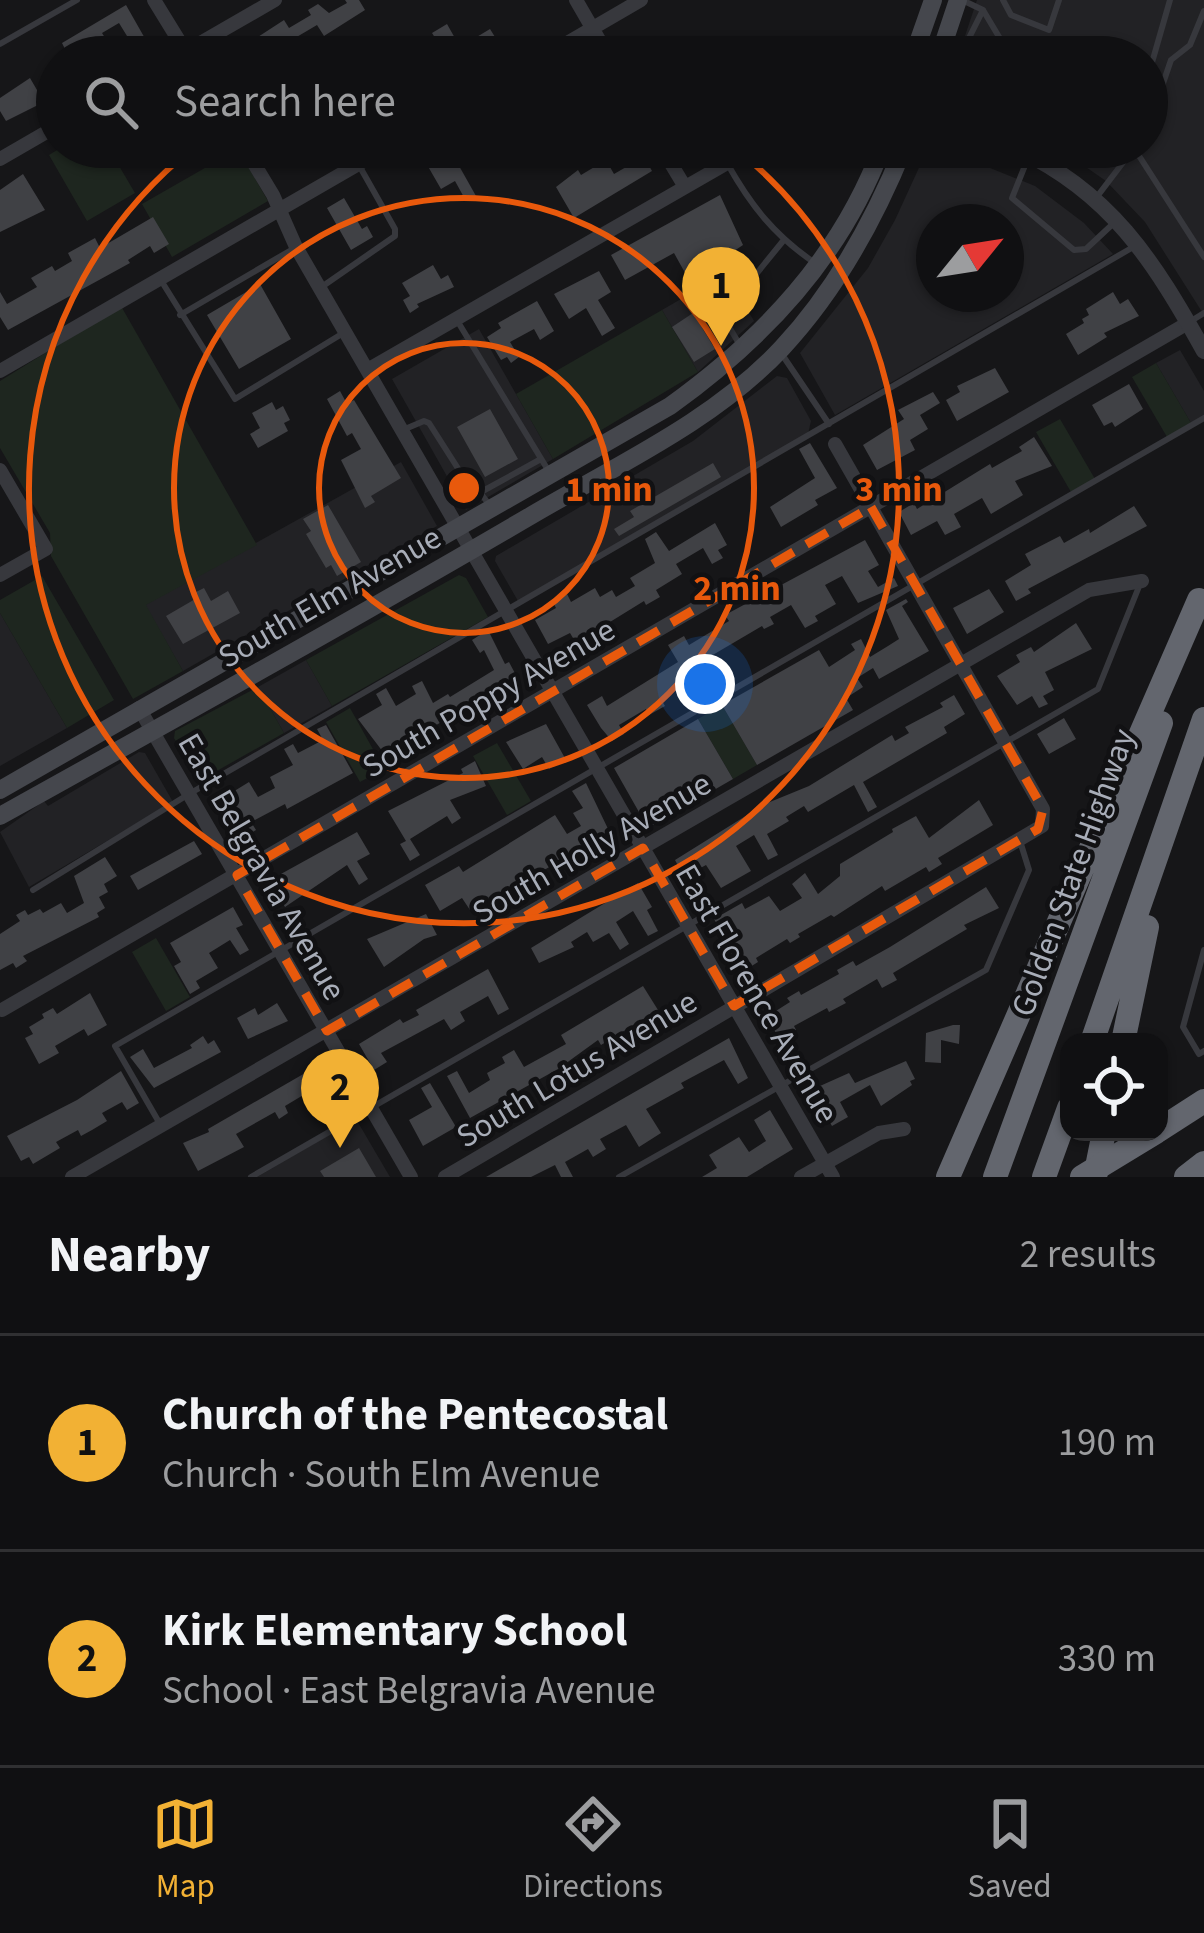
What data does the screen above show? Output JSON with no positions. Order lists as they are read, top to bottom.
{
  "streets": {
    "highway": ["Golden State Highway"],
    "main road": ["South Elm Avenue"],
    "street": [
      "South Poppy Avenue",
      "South Holly Avenue",
      "East Belgravia Avenue",
      "East Florence Avenue",
      "South Lotus Avenue"
    ]
  },
  "crossings": [
    ["South Elm Avenue", "East Belgravia Avenue"],
    ["South Elm Avenue", "East Florence Avenue"],
    ["South Poppy Avenue", "East Belgravia Avenue"],
    ["South Poppy Avenue", "East Florence Avenue"],
    ["South Holly Avenue", "East Belgravia Avenue"],
    ["South Holly Avenue", "East Florence Avenue"],
    ["East Florence Avenue", "South Lotus Avenue"]
  ],
  "north": "top right",
  "page": {
    "search": "Search here",
    "pins": ["1", "2"],
    "heading": ["Nearby", "2 results"],
    "list": [
      {
        "mark": "1",
        "name": "Church of the Pentecostal",
        "note": "Church · South Elm Avenue",
        "value": "190 m"
      },
      {
        "mark": "2",
        "name": "Kirk Elementary School",
        "note": "School · East Belgravia Avenue",
        "value": "330 m"
      }
    ],
    "nav": ["Map", "Directions", "Saved"]
  },
  "rings": ["1 min", "3 min", "2 min"]
}
